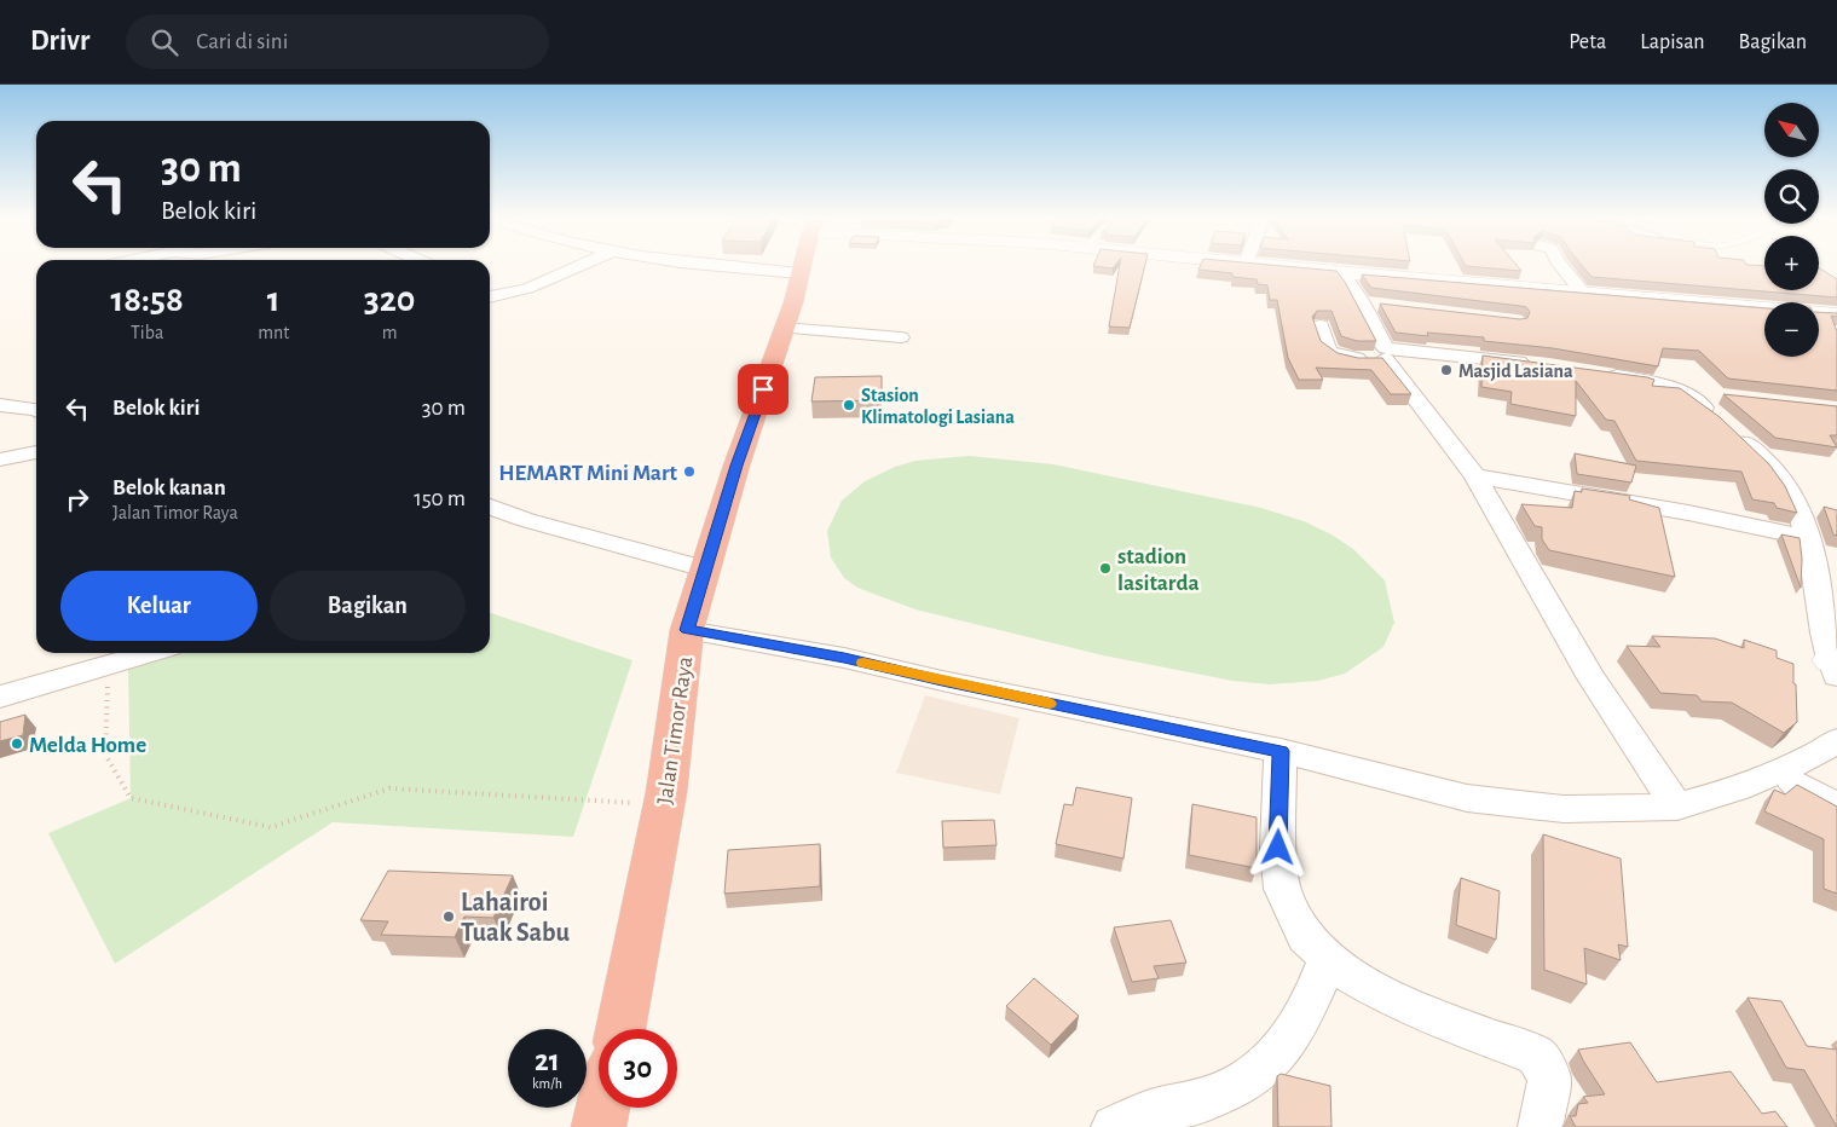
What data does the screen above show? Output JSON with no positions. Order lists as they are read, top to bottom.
{
  "streets": {
    "highway": ["Jalan Timor Raya"]
  },
  "places": [
    "Masjid Lasiana",
    "Stasion Klimatologi Lasiana",
    "HEMART Mini Mart",
    "stadion lasitarda",
    "Melda Home",
    "Lahairoi Tuak Sabu"
  ],
  "north": "top left",
  "page": {
    "header": "Drivr",
    "search": "Cari di sini",
    "nav": ["Peta", "Lapisan", "Bagikan"],
    "map_buttons": ["+", "−"],
    "turn": ["30 m", "Belok kiri"],
    "eta": [
      "18:58",
      "Tiba",
      "1",
      "mnt",
      "320",
      "m"
    ],
    "list": [
      {
        "name": "Belok kiri",
        "value": "30 m"
      },
      {
        "name": "Belok kanan",
        "note": "Jalan Timor Raya",
        "value": "150 m"
      }
    ],
    "buttons": ["Keluar", "Bagikan"],
    "speed": "21 km/h",
    "limit": "30"
  }
}
